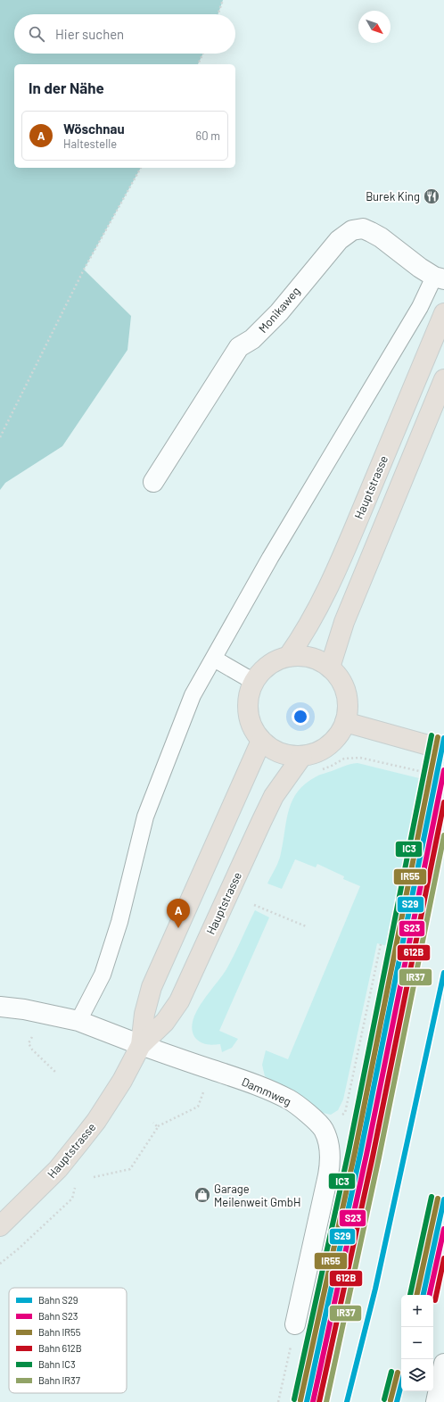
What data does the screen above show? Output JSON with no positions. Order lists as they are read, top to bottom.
{
  "streets": {
    "main road": ["Hauptstrasse"],
    "street": ["Monikaweg", "Dammweg"]
  },
  "crossings": [
    ["Hauptstrasse", "Dammweg"]
  ],
  "places": {
    "restaurant": ["Burek King"],
    "shop": ["Garage Meilenweit GmbH"]
  },
  "lines": [
    "rail line IC3",
    "rail line IR55",
    "rail line S29",
    "rail line S23",
    "rail line 612B",
    "rail line IR37"
  ],
  "legend": [
    "Bahn S29",
    "Bahn S23",
    "Bahn IR55",
    "Bahn 612B",
    "Bahn IC3",
    "Bahn IR37"
  ],
  "north": "bottom right",
  "page": {
    "search": "Hier suchen",
    "heading": "In der Nähe",
    "list": [
      {
        "mark": "A",
        "name": "Wöschnau",
        "note": "Haltestelle",
        "value": "60 m"
      }
    ],
    "pins": "A",
    "map_buttons": ["+", "−"]
  }
}
